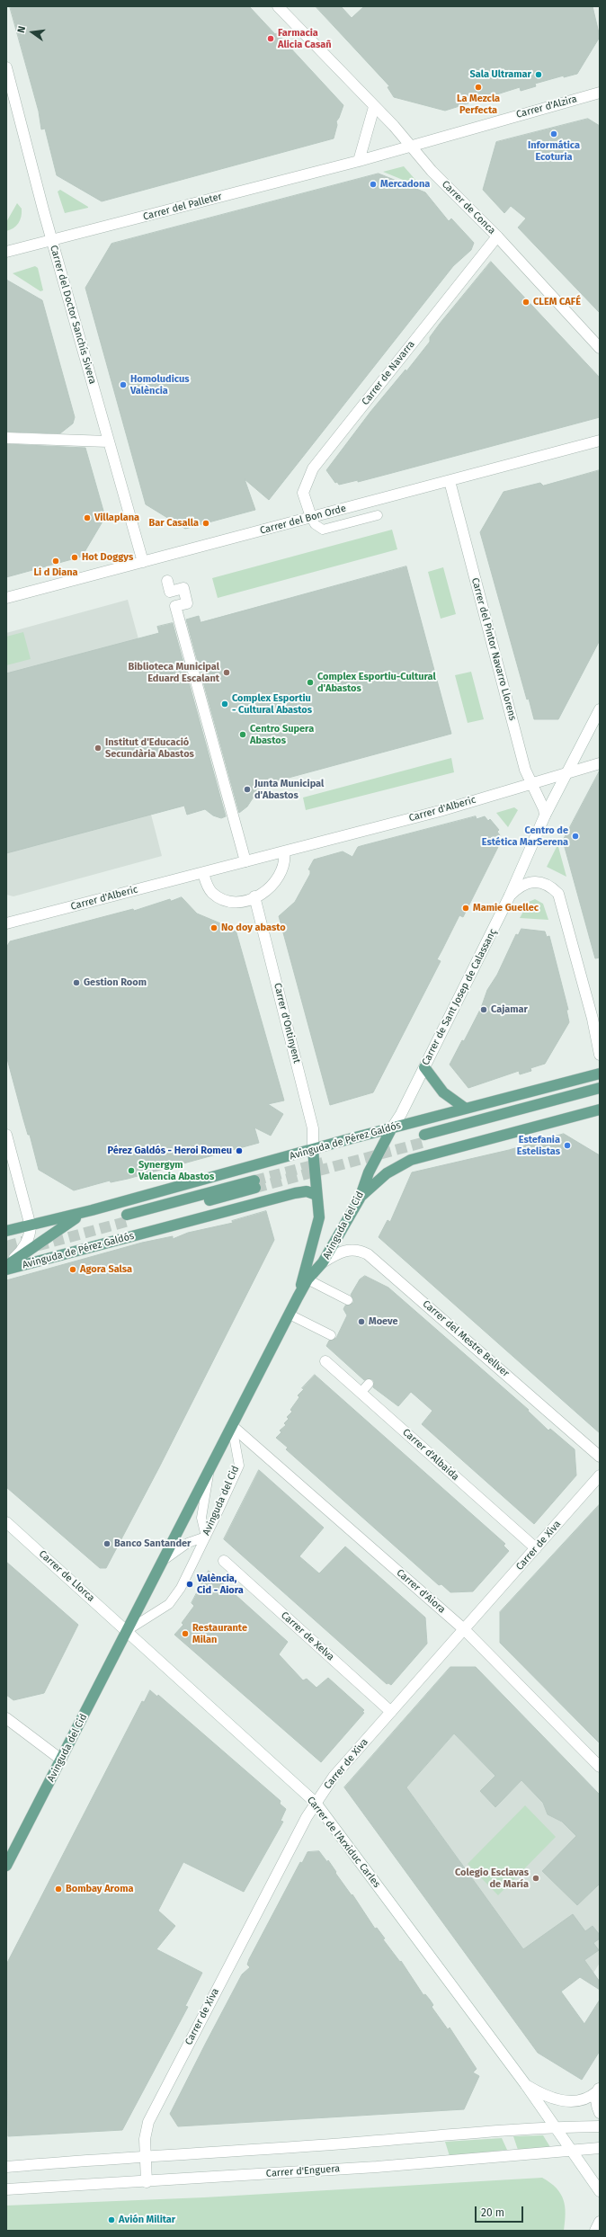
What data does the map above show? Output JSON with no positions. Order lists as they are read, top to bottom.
{
  "streets": {
    "main road": ["Avinguda de Pérez Galdós", "Avinguda del Cid"],
    "street": [
      "Carrer d'Alzira",
      "Carrer del Palleter",
      "Carrer de Conca",
      "Carrer del Doctor Sanchís Sivera",
      "Carrer de Navarra",
      "Carrer del Bon Orde",
      "Carrer del Pintor Navarro Llorens",
      "Carrer d'Alberic",
      "Carrer de Sant Josep de Calassanç",
      "Carrer d'Ontinyent",
      "Carrer del Mestre Bellver",
      "Carrer d'Albaida",
      "Carrer de Xiva",
      "Carrer de Llorca",
      "Carrer d'Aiora",
      "Carrer de Xelva",
      "Carrer de l'Arxiduc Carles",
      "Carrer d'Enguera"
    ]
  },
  "crossings": [
    ["Carrer d'Alzira", "Carrer del Palleter"],
    ["Carrer d'Alzira", "Carrer de Conca"],
    ["Carrer del Palleter", "Carrer de Conca"],
    ["Carrer del Palleter", "Carrer del Doctor Sanchís Sivera"],
    ["Carrer de Conca", "Carrer de Navarra"],
    ["Carrer del Doctor Sanchís Sivera", "Carrer del Bon Orde"],
    ["Carrer de Navarra", "Carrer del Bon Orde"],
    ["Carrer del Bon Orde", "Carrer del Pintor Navarro Llorens"],
    ["Carrer del Pintor Navarro Llorens", "Carrer d'Alberic"],
    ["Carrer del Pintor Navarro Llorens", "Carrer de Sant Josep de Calassanç"],
    ["Carrer d'Alberic", "Carrer de Sant Josep de Calassanç"],
    ["Carrer de Sant Josep de Calassanç", "Avinguda de Pérez Galdós"],
    ["Carrer de Sant Josep de Calassanç", "Avinguda del Cid"],
    ["Carrer d'Ontinyent", "Avinguda de Pérez Galdós"],
    ["Carrer d'Ontinyent", "Avinguda del Cid"],
    ["Avinguda de Pérez Galdós", "Avinguda del Cid"],
    ["Avinguda del Cid", "Carrer del Mestre Bellver"],
    ["Avinguda del Cid", "Carrer de Llorca"],
    ["Avinguda del Cid", "Carrer d'Aiora"],
    ["Avinguda del Cid", "Carrer de l'Arxiduc Carles"],
    ["Carrer d'Albaida", "Carrer de Xiva"],
    ["Carrer de Xiva", "Carrer d'Aiora"],
    ["Carrer de Xiva", "Carrer de Xelva"],
    ["Carrer de Xiva", "Carrer de l'Arxiduc Carles"],
    ["Carrer de Xiva", "Carrer d'Enguera"],
    ["Carrer de Llorca", "Carrer de l'Arxiduc Carles"],
    ["Carrer de l'Arxiduc Carles", "Carrer d'Enguera"]
  ],
  "places": [
    "Farmacia Alicia Casañ",
    "Sala Ultramar",
    "La Mezcla Perfecta",
    "Informática Ecoturia",
    "Mercadona",
    "CLEM CAFÉ",
    "Homoludicus València",
    "Villaplana",
    "Bar Casalla",
    "Hot Doggys",
    "Li d Diana",
    "Biblioteca Municipal Eduard Escalant",
    "Complex Esportiu-Cultural d'Abastos",
    "Complex Esportiu - Cultural Abastos",
    "Centro Supera Abastos",
    "Institut d'Educació Secundària Abastos",
    "Junta Municipal d'Abastos",
    "Centro de Estética MarSerena",
    "Mamie Guellec",
    "No doy abasto",
    "Gestion Room",
    "Cajamar",
    "Estefania Estelistas",
    "Pérez Galdós - Heroi Romeu",
    "Synergym Valencia Abastos",
    "Agora Salsa",
    "Moeve",
    "Banco Santander",
    "València, Cid - Aiora",
    "Restaurante Milan",
    "Colegio Esclavas de María",
    "Bombay Aroma",
    "Avión Militar"
  ],
  "scale_bar": "20 m",
  "north": "left"
}
